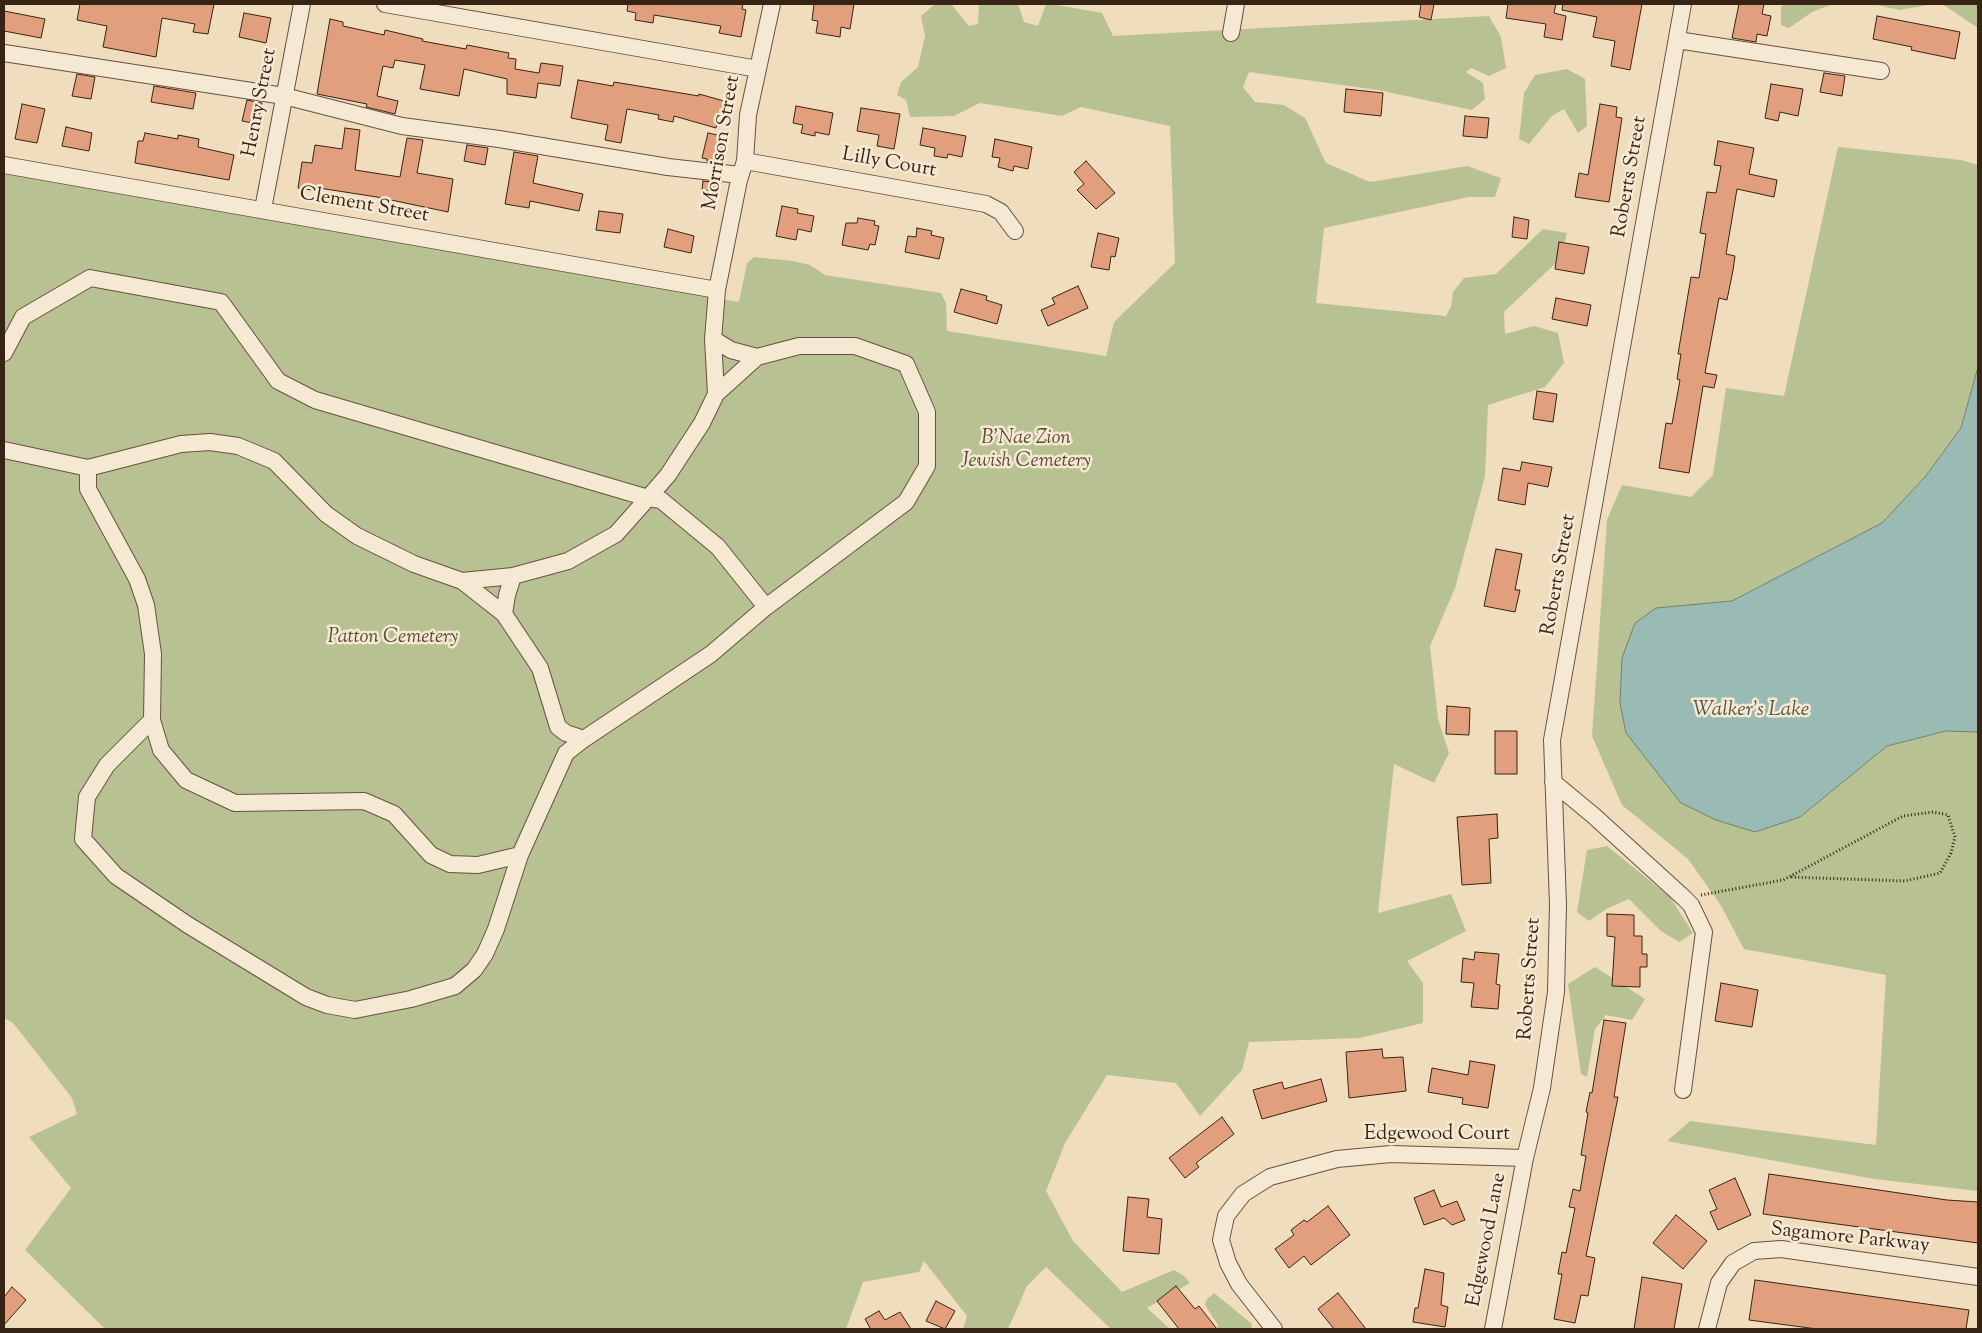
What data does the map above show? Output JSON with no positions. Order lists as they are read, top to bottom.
{
  "streets": {
    "street": [
      "Henry Street",
      "Morrison Street",
      "Lilly Court",
      "Roberts Street",
      "Clement Street",
      "Edgewood Court",
      "Sagamore Parkway",
      "Edgewood Lane"
    ]
  },
  "crossings": [
    ["Henry Street", "Lilly Court"],
    ["Henry Street", "Clement Street"],
    ["Morrison Street", "Lilly Court"],
    ["Morrison Street", "Clement Street"],
    ["Roberts Street", "Edgewood Court"],
    ["Roberts Street", "Edgewood Lane"],
    ["Edgewood Court", "Edgewood Lane"]
  ],
  "water": ["Walker's Lake"],
  "parks": ["B'Nae Zion Jewish Cemetery", "Patton Cemetery"]
}
